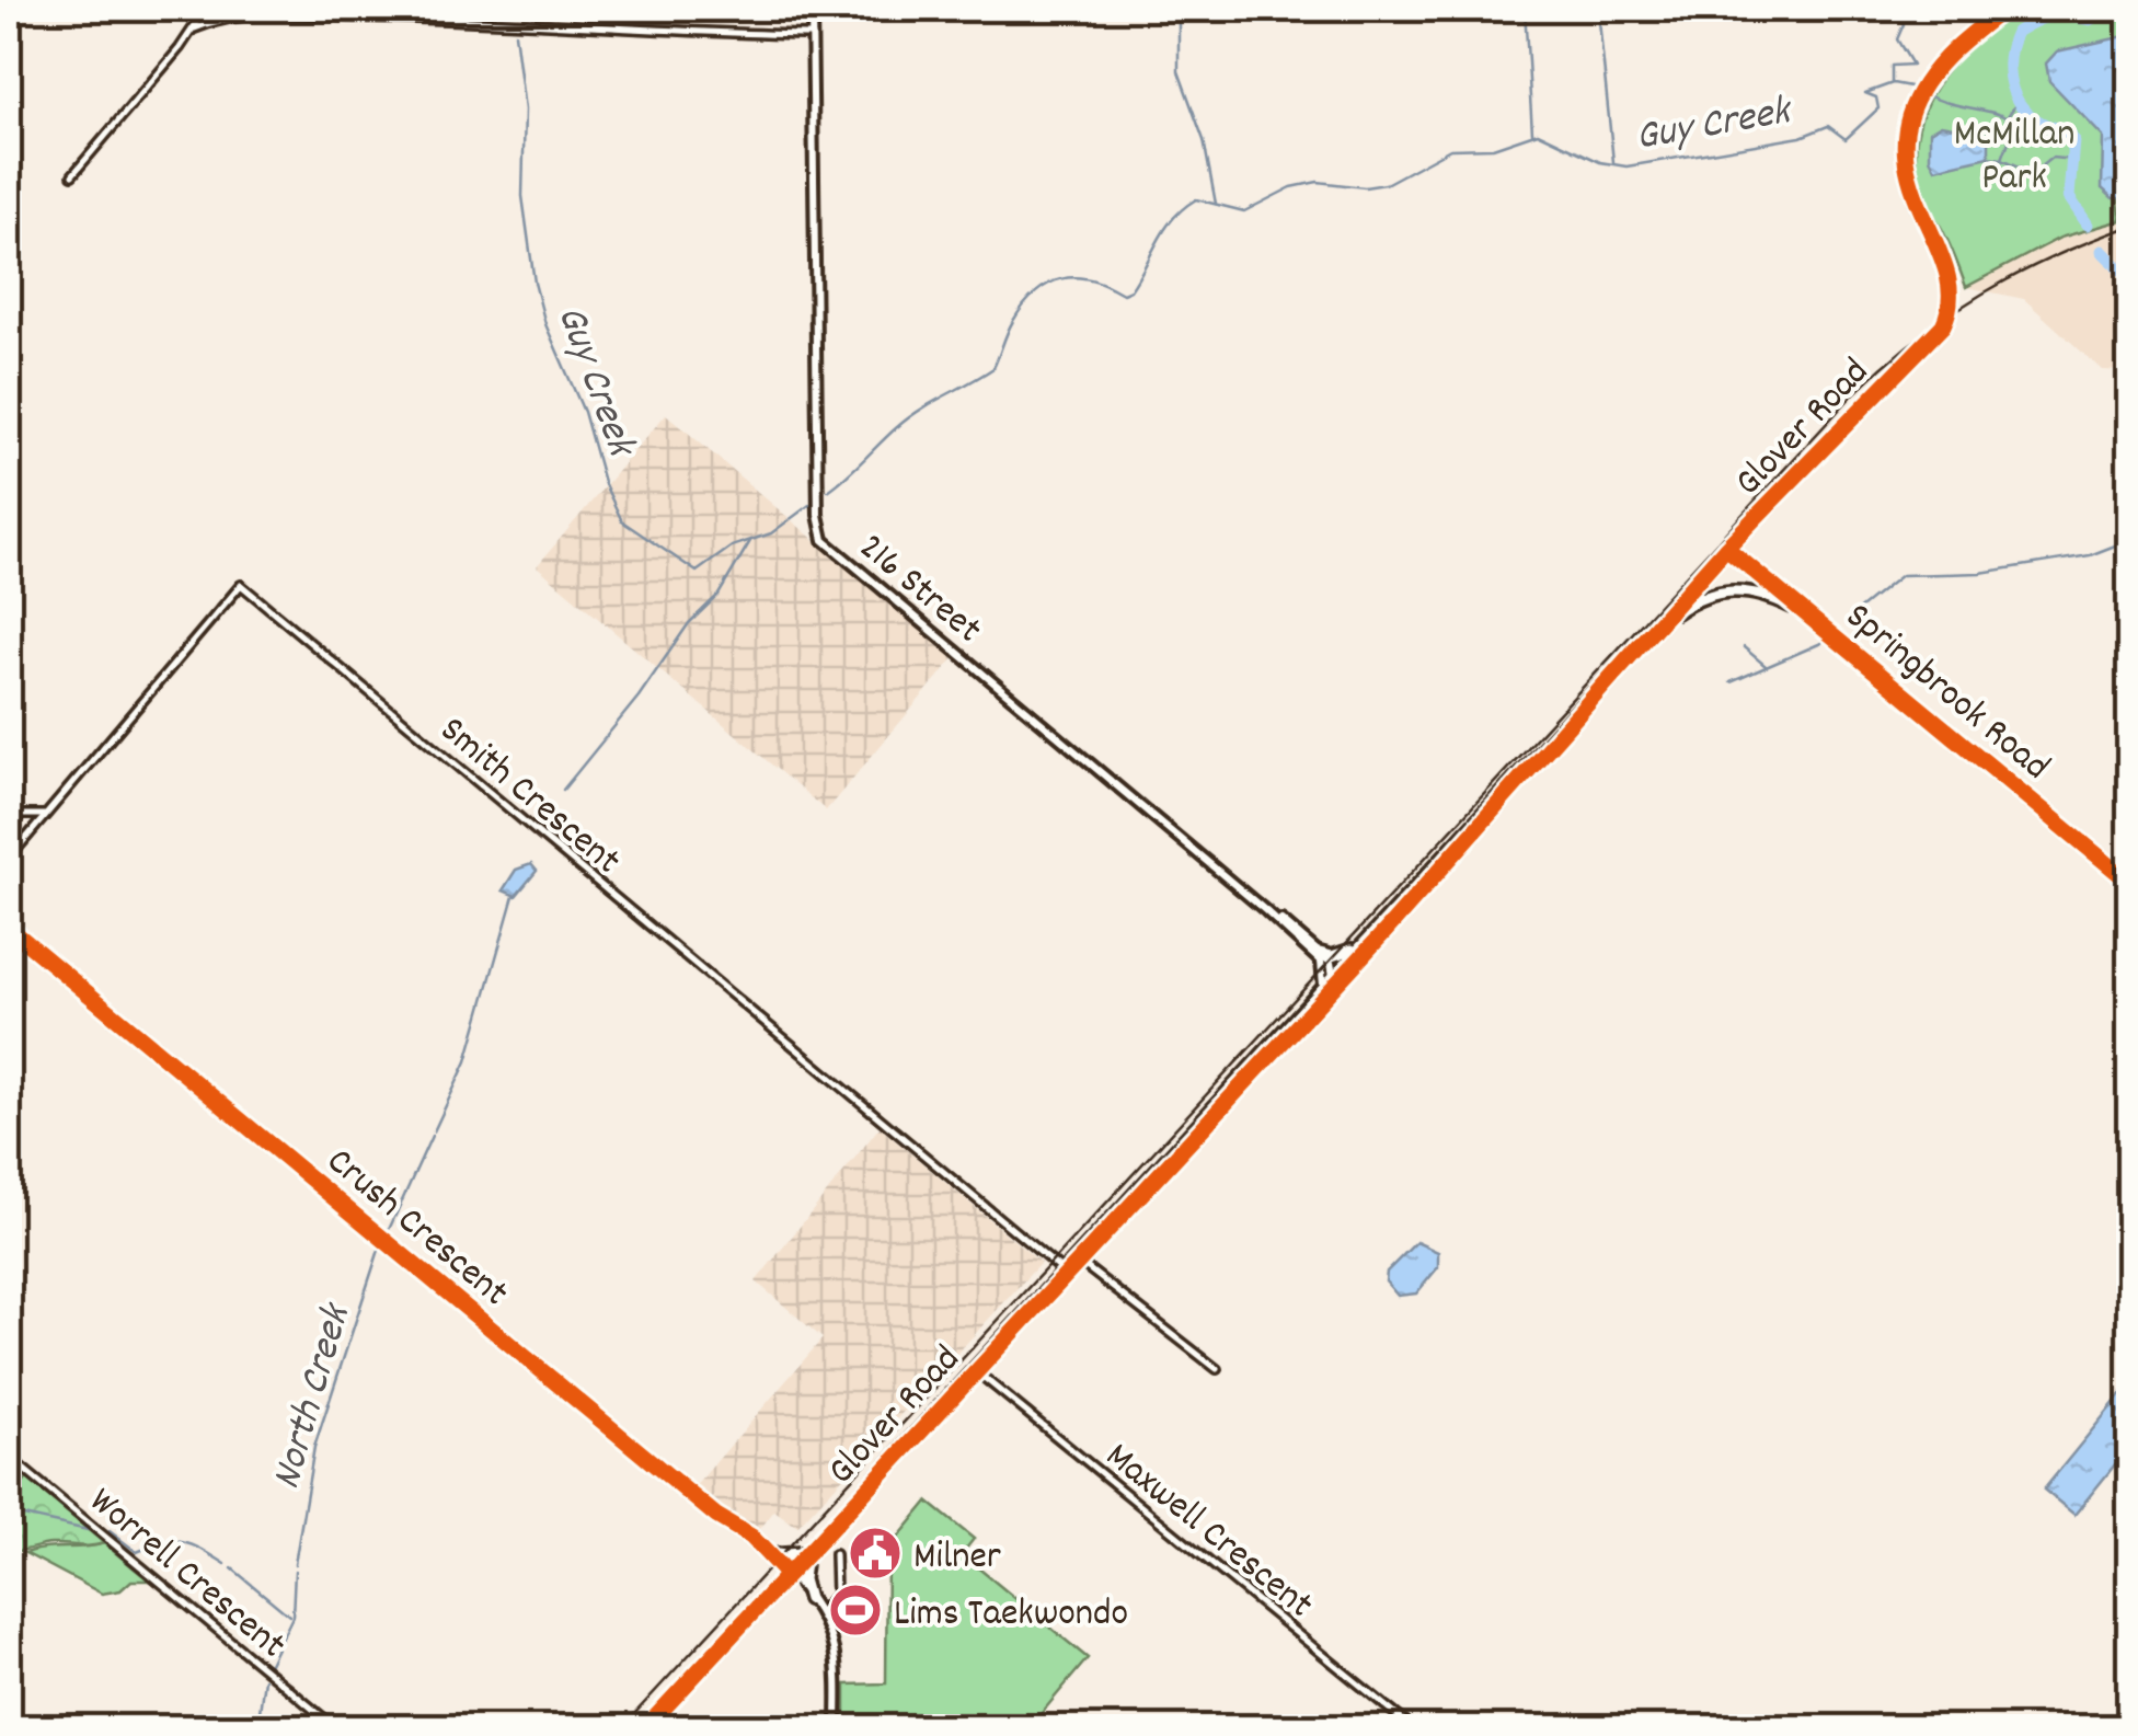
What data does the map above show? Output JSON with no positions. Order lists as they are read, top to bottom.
{
  "streets": {
    "highway": ["Glover Road", "Springbrook Road"],
    "main road": ["216 Street", "Crush Crescent"],
    "street": ["Smith Crescent", "Maxwell Crescent", "Worrell Crescent"]
  },
  "crossings": [
    ["Glover Road", "216 Street"],
    ["Glover Road", "Springbrook Road"],
    ["Glover Road", "Smith Crescent"],
    ["Glover Road", "Crush Crescent"],
    ["Glover Road", "Maxwell Crescent"]
  ],
  "water": ["Guy Creek", "North Creek"],
  "parks": ["McMillan Park"],
  "places": {
    "public building": ["Milner"],
    "sports": ["Lims Taekwondo"]
  }
}
